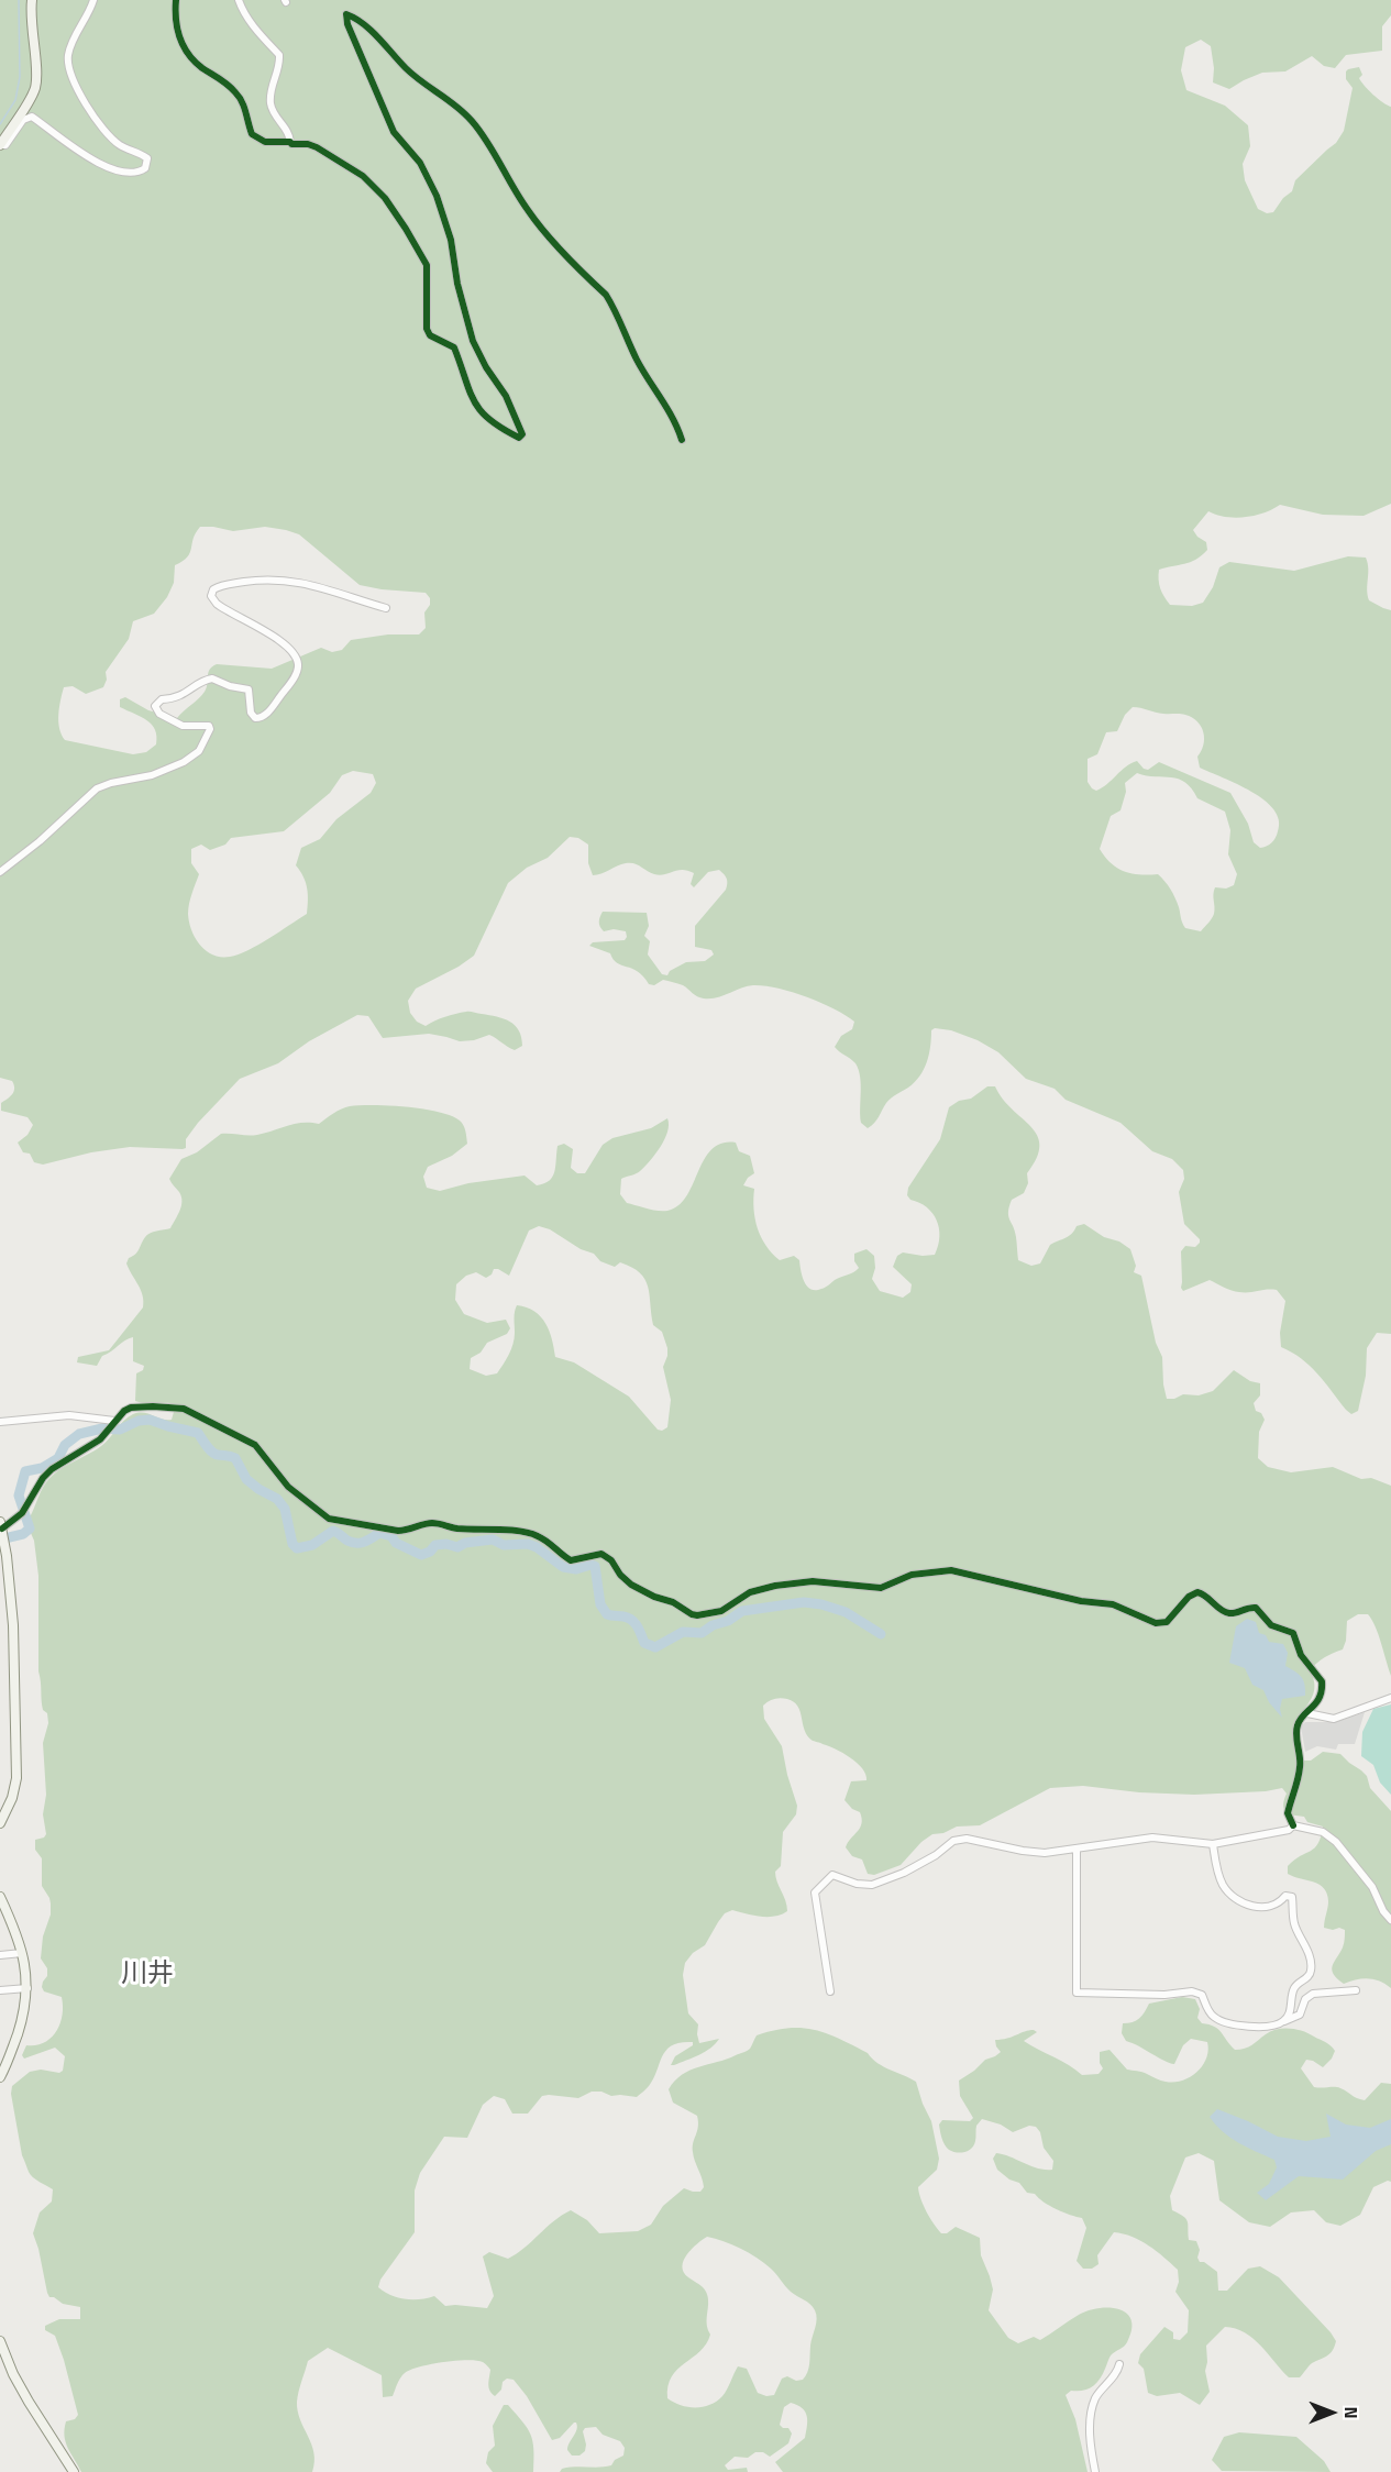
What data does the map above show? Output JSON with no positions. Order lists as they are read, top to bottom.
{
  "districts": ["川井"],
  "north": "right"
}
